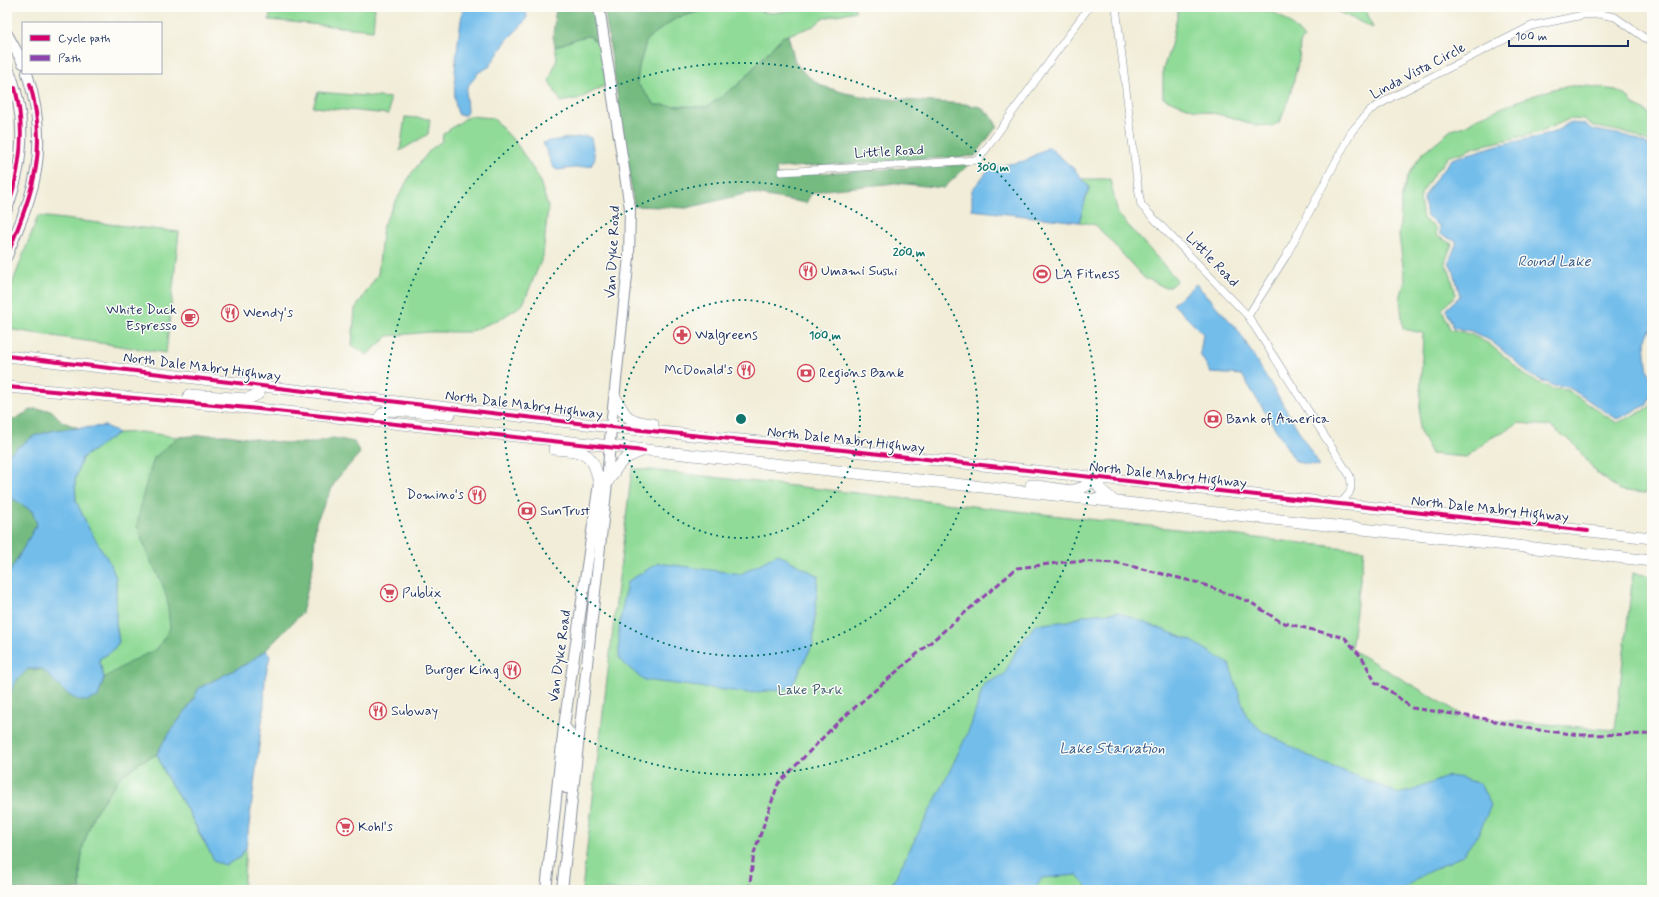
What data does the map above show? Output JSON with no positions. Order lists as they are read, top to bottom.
{
  "streets": {
    "main road": ["Van Dyke Road", "North Dale Mabry Highway"],
    "street": ["Linda Vista Circle", "Little Road"]
  },
  "crossings": [
    ["Linda Vista Circle", "Little Road"],
    ["Little Road", "North Dale Mabry Highway"],
    ["Van Dyke Road", "North Dale Mabry Highway"]
  ],
  "water": ["Round Lake", "Lake Starvation"],
  "parks": ["Lake Park"],
  "places": {
    "restaurant": [
      "Umami Sushi",
      "Wendy's",
      "McDonald's",
      "Domino's",
      "Burger King",
      "Subway"
    ],
    "sports": ["LA Fitness"],
    "cafe": ["White Duck Espresso"],
    "pharmacy": ["Walgreens"],
    "bank": ["Regions Bank", "Bank of America", "SunTrust"],
    "supermarket": ["Publix", "Kohl's"]
  },
  "legend": ["Cycle path", "Path"],
  "scale_bar": "100 m",
  "rings": ["300 m", "200 m", "100 m"]
}
